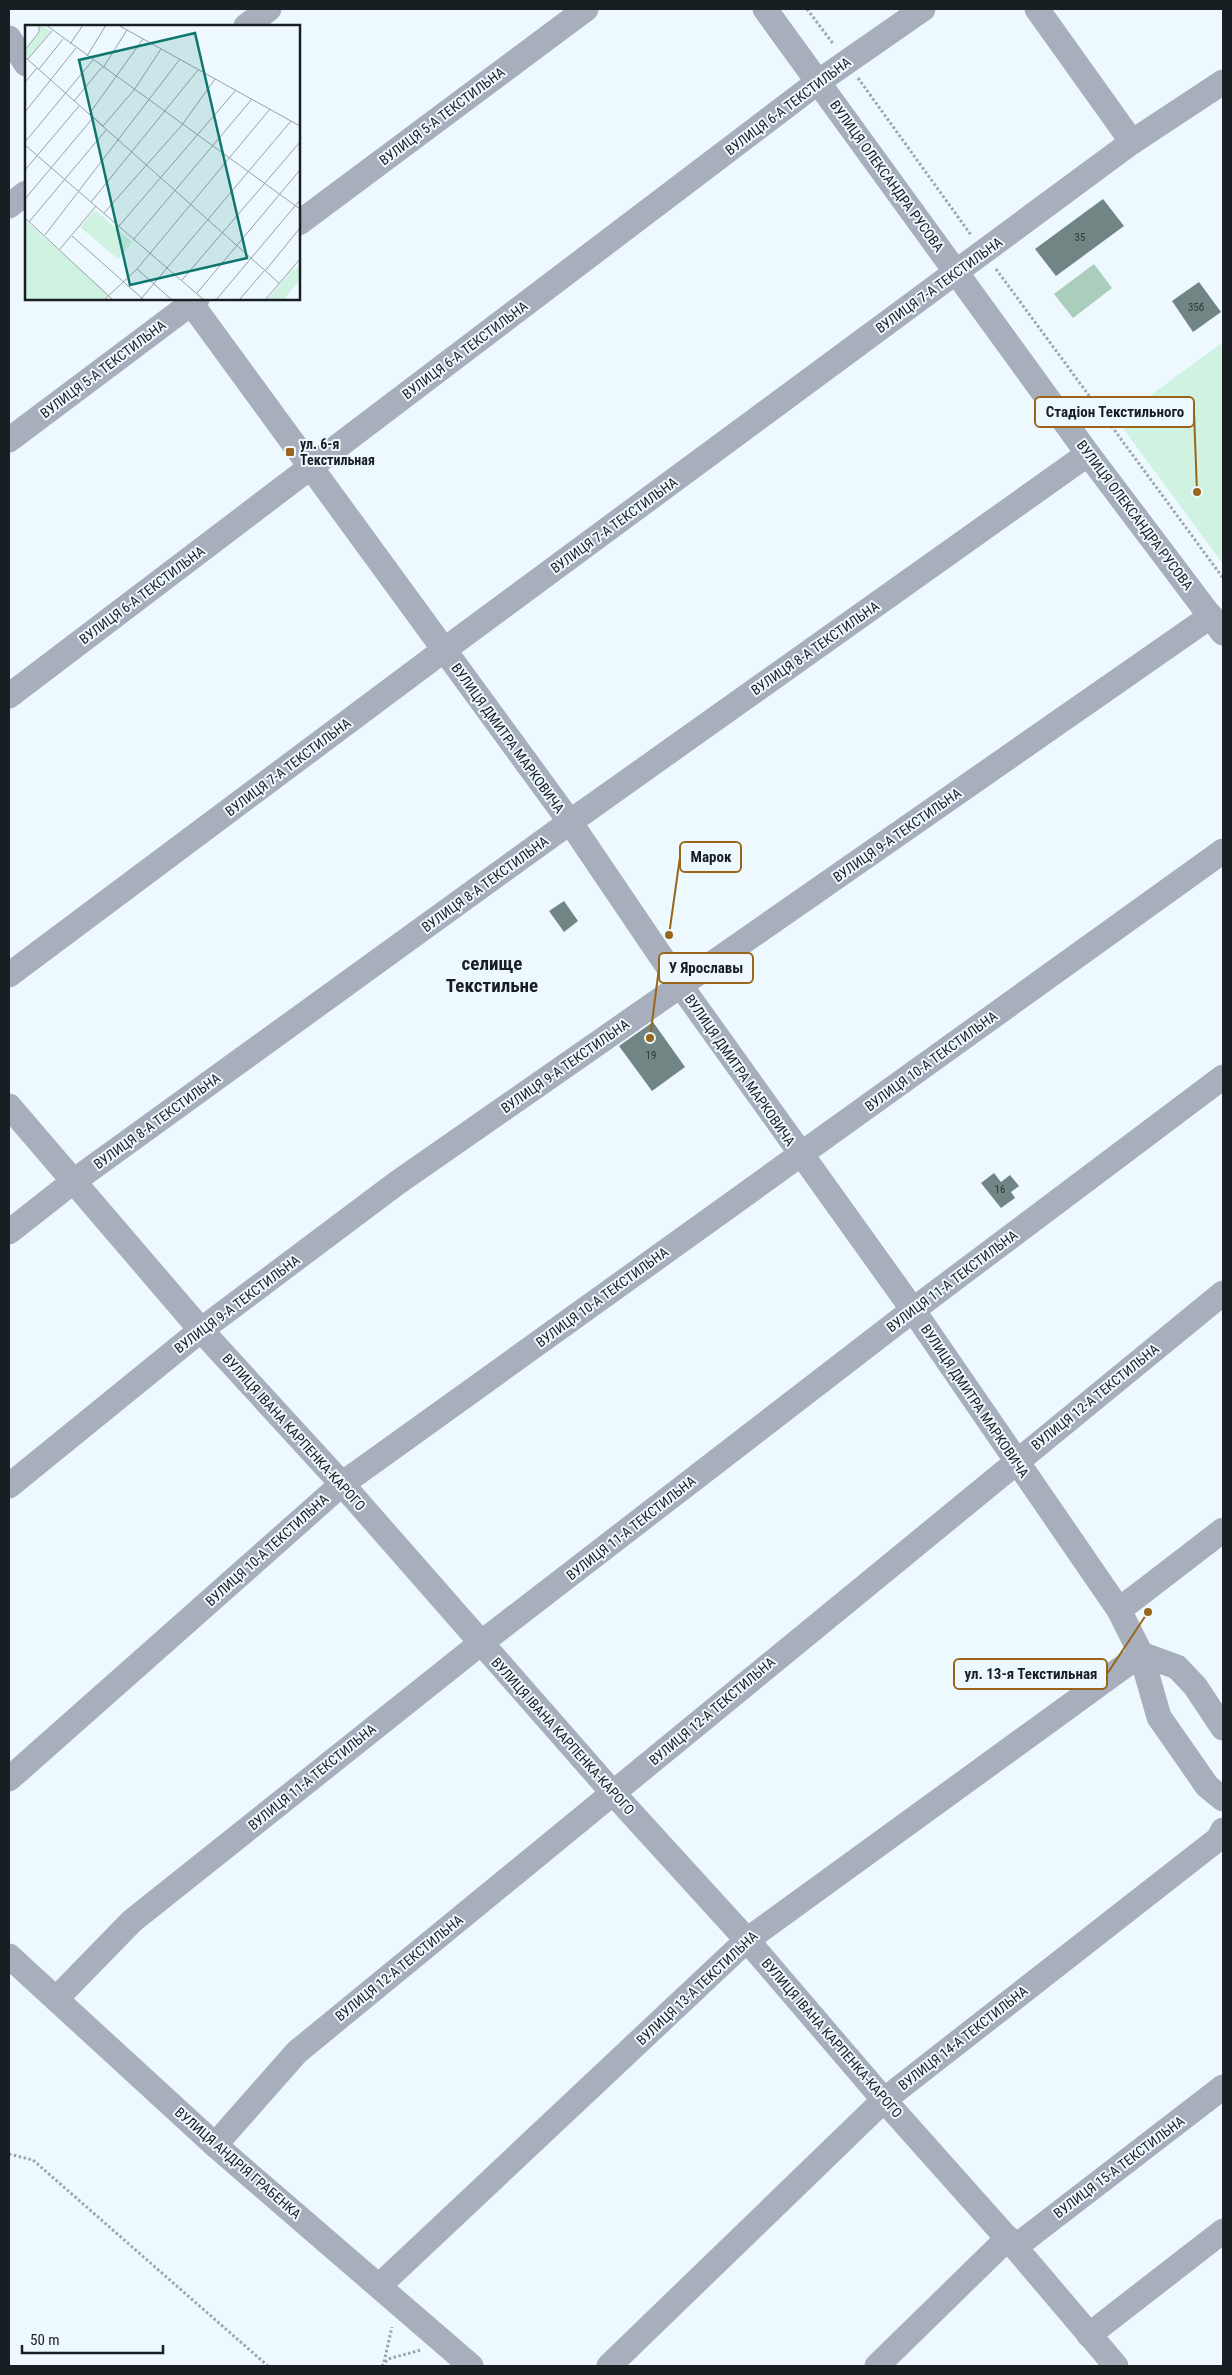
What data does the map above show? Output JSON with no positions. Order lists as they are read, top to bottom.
{
  "streets": {
    "street": [
      "ВУЛИЦЯ 6-А ТЕКСТИЛЬНА",
      "ВУЛИЦЯ 5-А ТЕКСТИЛЬНА",
      "ВУЛИЦЯ ОЛЕКСАНДРА РУСОВА",
      "ВУЛИЦЯ 7-А ТЕКСТИЛЬНА",
      "ВУЛИЦЯ 8-А ТЕКСТИЛЬНА",
      "ВУЛИЦЯ ДМИТРА МАРКОВИЧА",
      "ВУЛИЦЯ 9-А ТЕКСТИЛЬНА",
      "ВУЛИЦЯ 10-А ТЕКСТИЛЬНА",
      "ВУЛИЦЯ 11-А ТЕКСТИЛЬНА",
      "ВУЛИЦЯ 12-А ТЕКСТИЛЬНА",
      "ВУЛИЦЯ ІВАНА КАРПЕНКА-КАРОГО",
      "ВУЛИЦЯ 13-А ТЕКСТИЛЬНА",
      "ВУЛИЦЯ 14-А ТЕКСТИЛЬНА",
      "ВУЛИЦЯ АНДРІЯ ГРАБЕНКА",
      "ВУЛИЦЯ 15-А ТЕКСТИЛЬНА"
    ]
  },
  "crossings": [
    ["ВУЛИЦЯ 6-А ТЕКСТИЛЬНА", "ВУЛИЦЯ ОЛЕКСАНДРА РУСОВА"],
    ["ВУЛИЦЯ 6-А ТЕКСТИЛЬНА", "ВУЛИЦЯ ДМИТРА МАРКОВИЧА"],
    ["ВУЛИЦЯ 5-А ТЕКСТИЛЬНА", "ВУЛИЦЯ ДМИТРА МАРКОВИЧА"],
    ["ВУЛИЦЯ ОЛЕКСАНДРА РУСОВА", "ВУЛИЦЯ 7-А ТЕКСТИЛЬНА"],
    ["ВУЛИЦЯ ОЛЕКСАНДРА РУСОВА", "ВУЛИЦЯ 8-А ТЕКСТИЛЬНА"],
    ["ВУЛИЦЯ ОЛЕКСАНДРА РУСОВА", "ВУЛИЦЯ 9-А ТЕКСТИЛЬНА"],
    ["ВУЛИЦЯ 7-А ТЕКСТИЛЬНА", "ВУЛИЦЯ ДМИТРА МАРКОВИЧА"],
    ["ВУЛИЦЯ 8-А ТЕКСТИЛЬНА", "ВУЛИЦЯ ДМИТРА МАРКОВИЧА"],
    ["ВУЛИЦЯ 8-А ТЕКСТИЛЬНА", "ВУЛИЦЯ ІВАНА КАРПЕНКА-КАРОГО"],
    ["ВУЛИЦЯ ДМИТРА МАРКОВИЧА", "ВУЛИЦЯ 9-А ТЕКСТИЛЬНА"],
    ["ВУЛИЦЯ ДМИТРА МАРКОВИЧА", "ВУЛИЦЯ 10-А ТЕКСТИЛЬНА"],
    ["ВУЛИЦЯ ДМИТРА МАРКОВИЧА", "ВУЛИЦЯ 11-А ТЕКСТИЛЬНА"],
    ["ВУЛИЦЯ ДМИТРА МАРКОВИЧА", "ВУЛИЦЯ 12-А ТЕКСТИЛЬНА"],
    ["ВУЛИЦЯ ДМИТРА МАРКОВИЧА", "ВУЛИЦЯ 13-А ТЕКСТИЛЬНА"],
    ["ВУЛИЦЯ 9-А ТЕКСТИЛЬНА", "ВУЛИЦЯ ІВАНА КАРПЕНКА-КАРОГО"],
    ["ВУЛИЦЯ 10-А ТЕКСТИЛЬНА", "ВУЛИЦЯ ІВАНА КАРПЕНКА-КАРОГО"],
    ["ВУЛИЦЯ 11-А ТЕКСТИЛЬНА", "ВУЛИЦЯ ІВАНА КАРПЕНКА-КАРОГО"],
    ["ВУЛИЦЯ 11-А ТЕКСТИЛЬНА", "ВУЛИЦЯ АНДРІЯ ГРАБЕНКА"],
    ["ВУЛИЦЯ 12-А ТЕКСТИЛЬНА", "ВУЛИЦЯ ІВАНА КАРПЕНКА-КАРОГО"],
    ["ВУЛИЦЯ 12-А ТЕКСТИЛЬНА", "ВУЛИЦЯ АНДРІЯ ГРАБЕНКА"],
    ["ВУЛИЦЯ ІВАНА КАРПЕНКА-КАРОГО", "ВУЛИЦЯ 13-А ТЕКСТИЛЬНА"],
    ["ВУЛИЦЯ ІВАНА КАРПЕНКА-КАРОГО", "ВУЛИЦЯ 14-А ТЕКСТИЛЬНА"],
    ["ВУЛИЦЯ ІВАНА КАРПЕНКА-КАРОГО", "ВУЛИЦЯ 15-А ТЕКСТИЛЬНА"],
    ["ВУЛИЦЯ 13-А ТЕКСТИЛЬНА", "ВУЛИЦЯ АНДРІЯ ГРАБЕНКА"]
  ],
  "districts": ["селище Текстильне"],
  "places": {
    "transit": ["ул. 6-я Текстильная"],
    "other": [
      "Стадіон Текстильного",
      "Марок",
      "У Ярославы",
      "ул. 13-я Текстильная"
    ]
  },
  "house_numbers": [
    "35",
    "35б",
    "19",
    "16"
  ],
  "scale_bar": "50 m"
}
